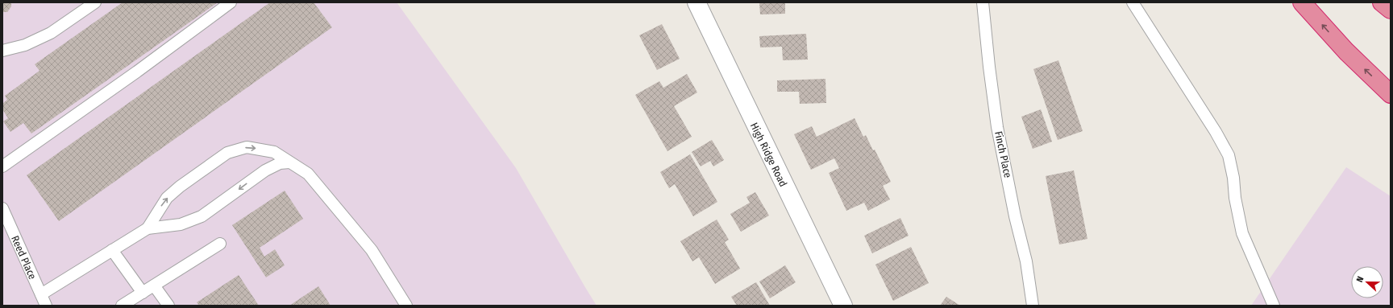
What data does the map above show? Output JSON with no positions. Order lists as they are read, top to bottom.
{
  "streets": {
    "street": ["High Ridge Road"],
    "lane": ["Finch Place", "Reed Place"]
  },
  "north": "left"
}
